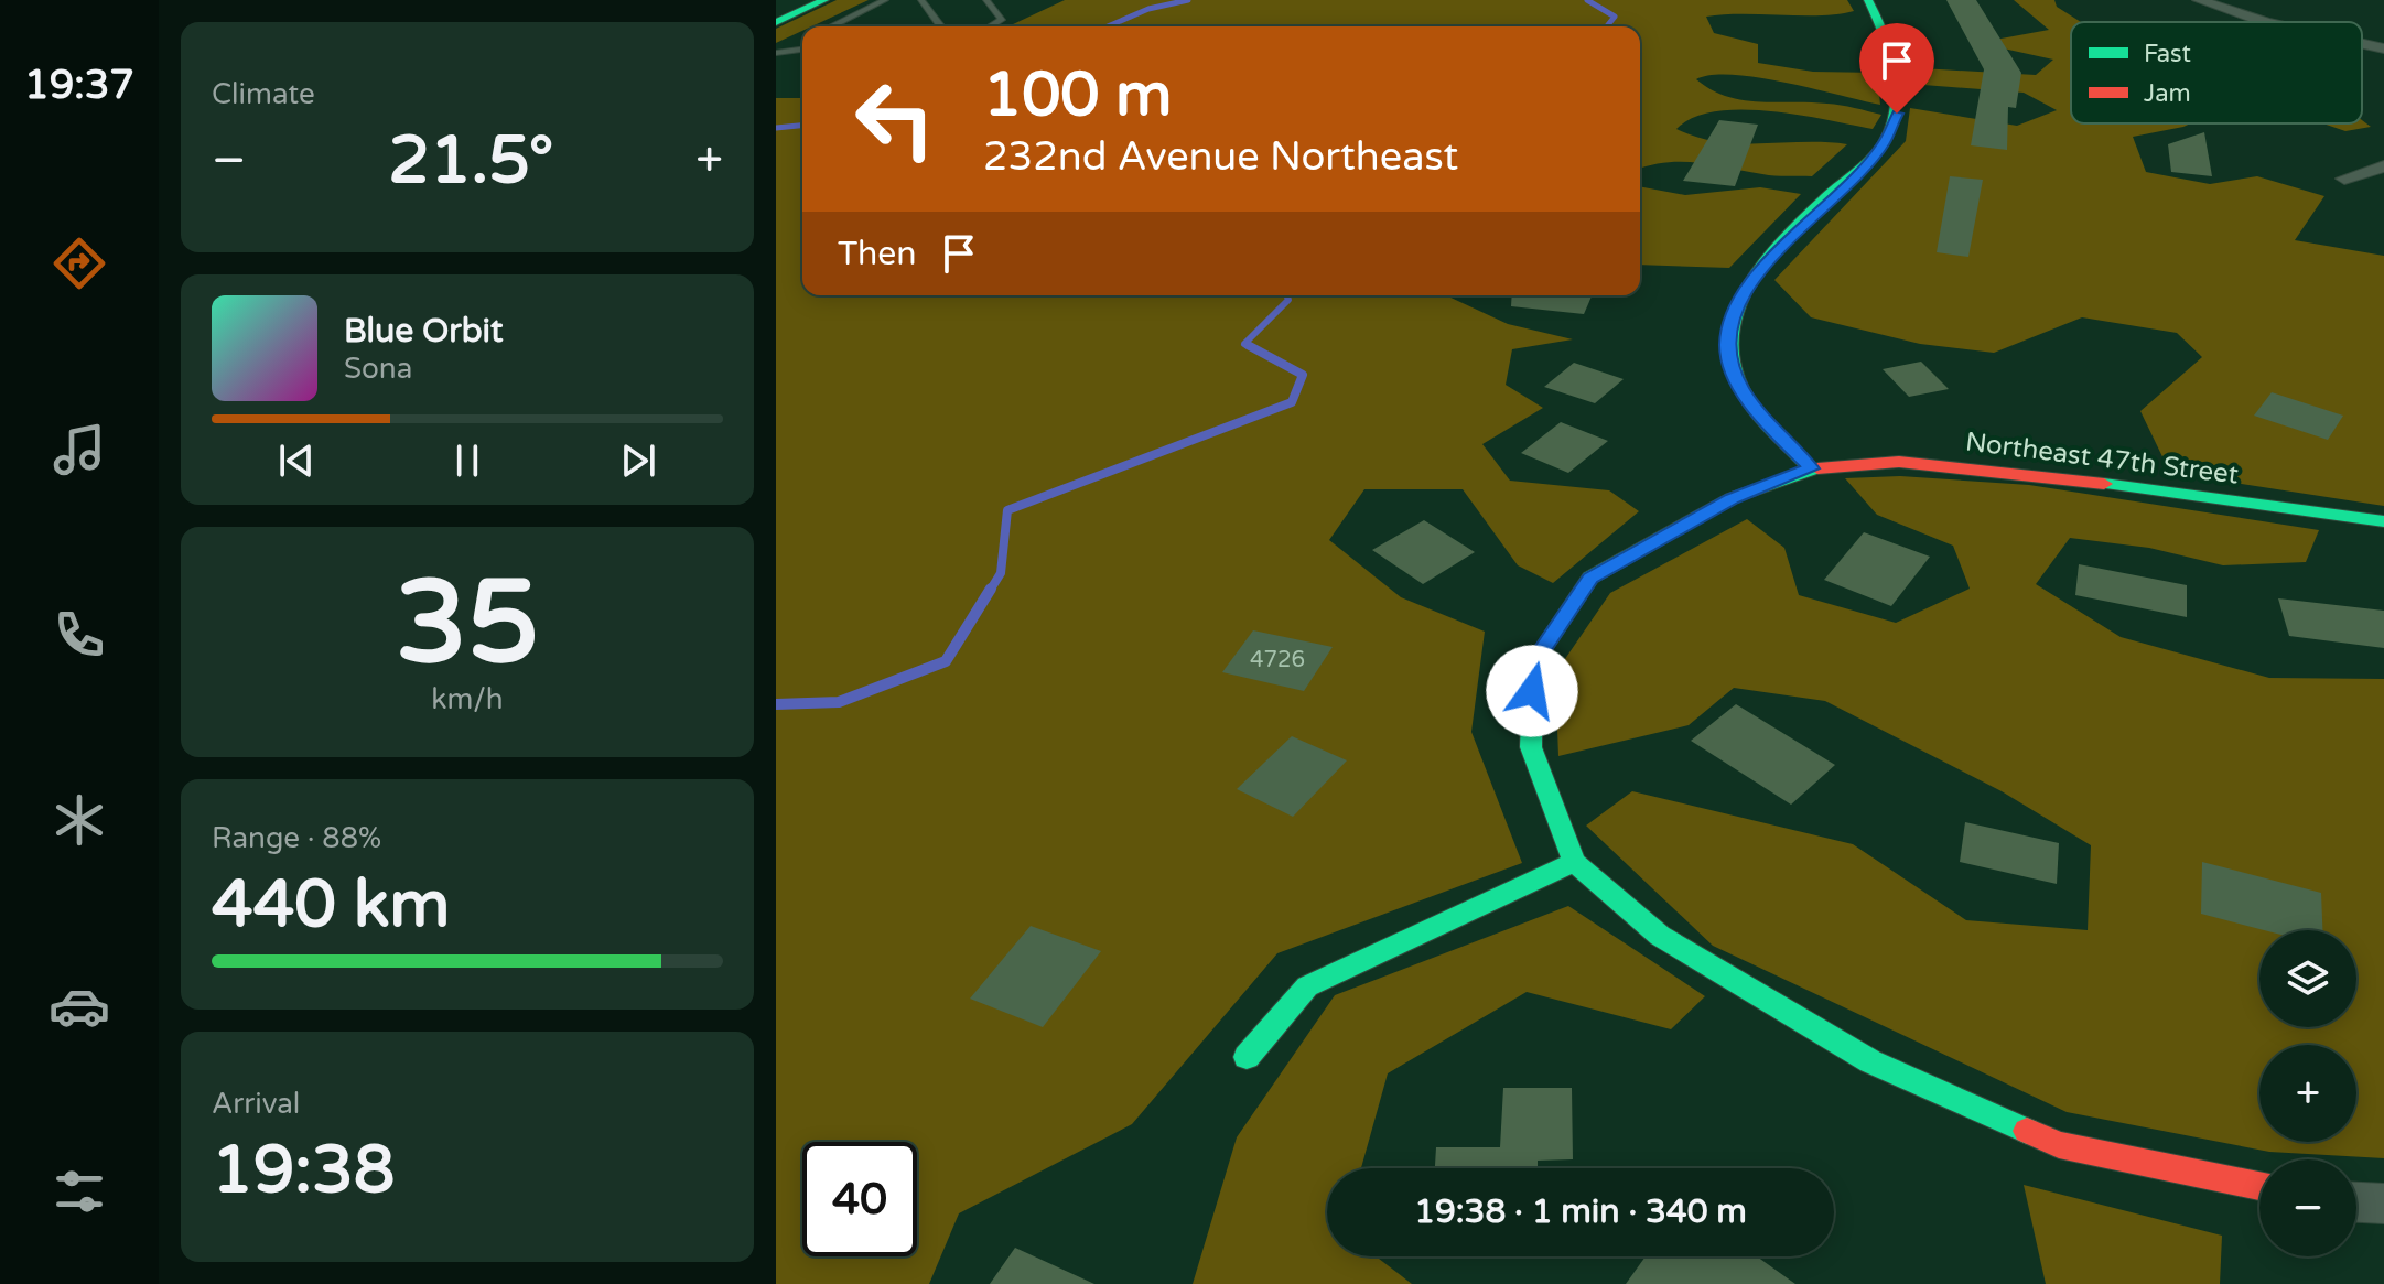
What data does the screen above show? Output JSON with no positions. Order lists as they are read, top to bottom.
{
  "streets": {
    "street": ["Northeast 47th Street"]
  },
  "house_numbers": ["4726"],
  "legend": ["Fast", "Jam"],
  "page": {
    "tabs": "19:37",
    "tile": [
      "Climate",
      ["35", "km/h"],
      ["Range · 88%", "440 km"],
      ["Arrival", "19:38"]
    ],
    "turn": ["100 m", "232nd Avenue Northeast"],
    "heat": ["−", "21.5°", "+"],
    "then": "Then",
    "song": ["Blue Orbit", "Sona"],
    "map_buttons": ["+", "−"],
    "limit": "40",
    "trip": "19:38 · 1 min · 340 m"
  }
}
